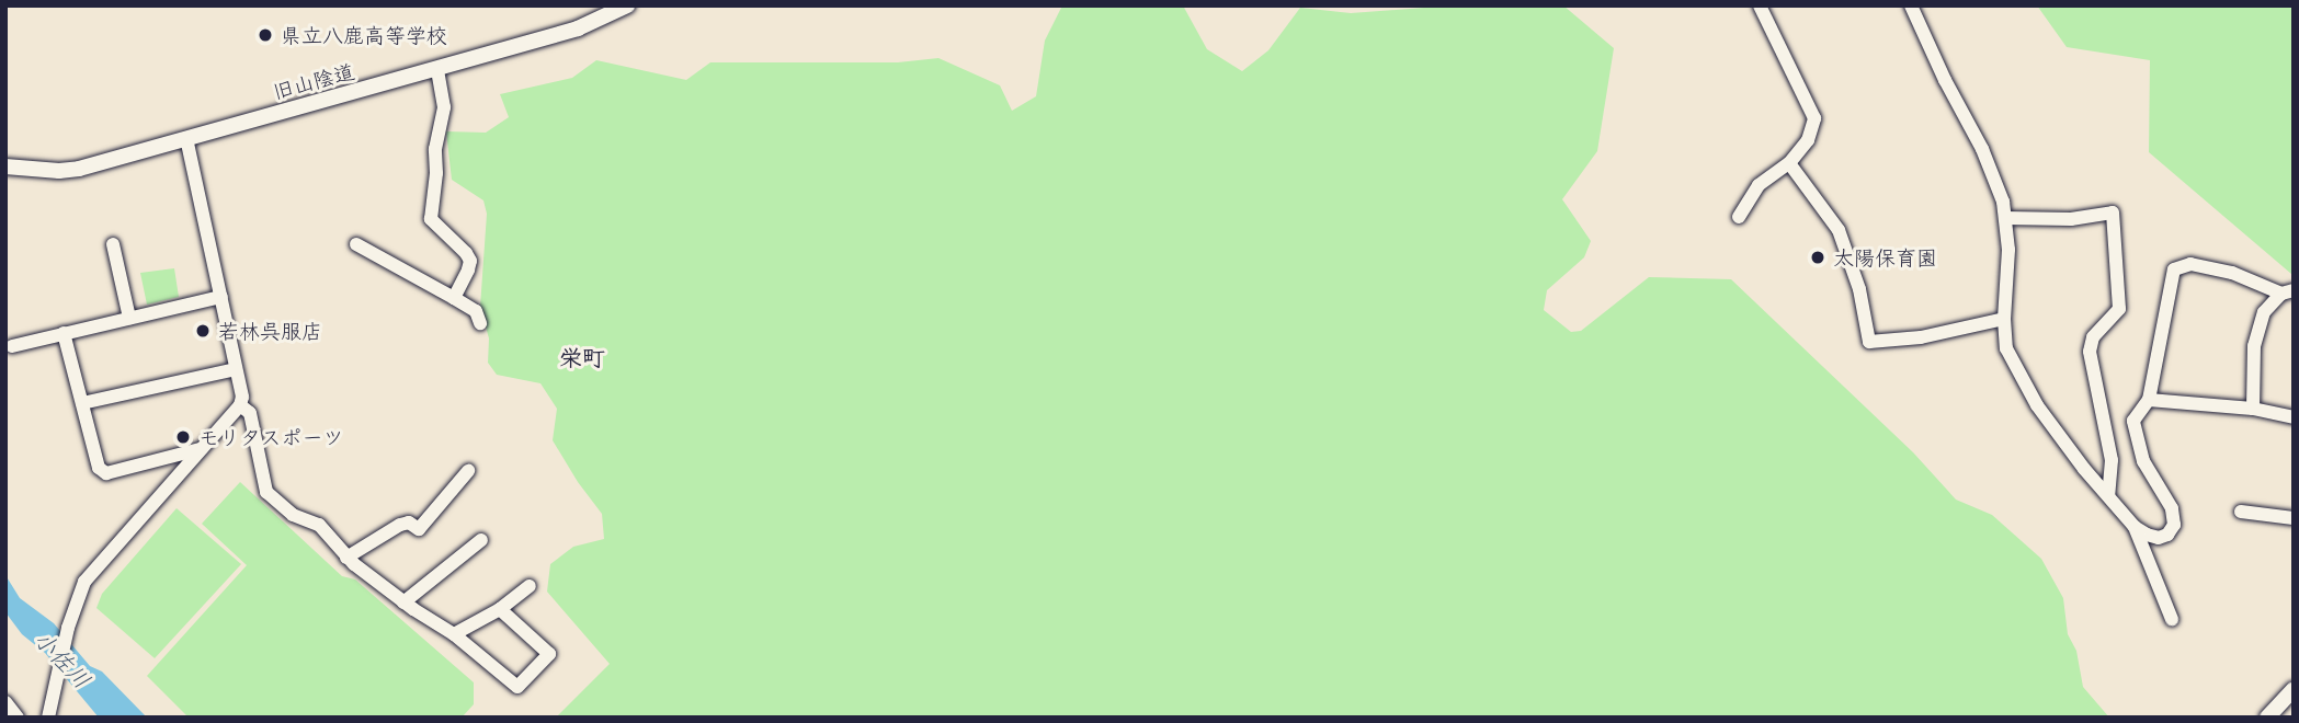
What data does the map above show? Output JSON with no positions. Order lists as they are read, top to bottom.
{
  "streets": {
    "street": ["旧山陰道"]
  },
  "districts": ["栄町"],
  "water": ["小佐川"],
  "places": [
    "県立八鹿高等学校",
    "太陽保育園",
    "若林呉服店",
    "モリタスポーツ"
  ]
}
